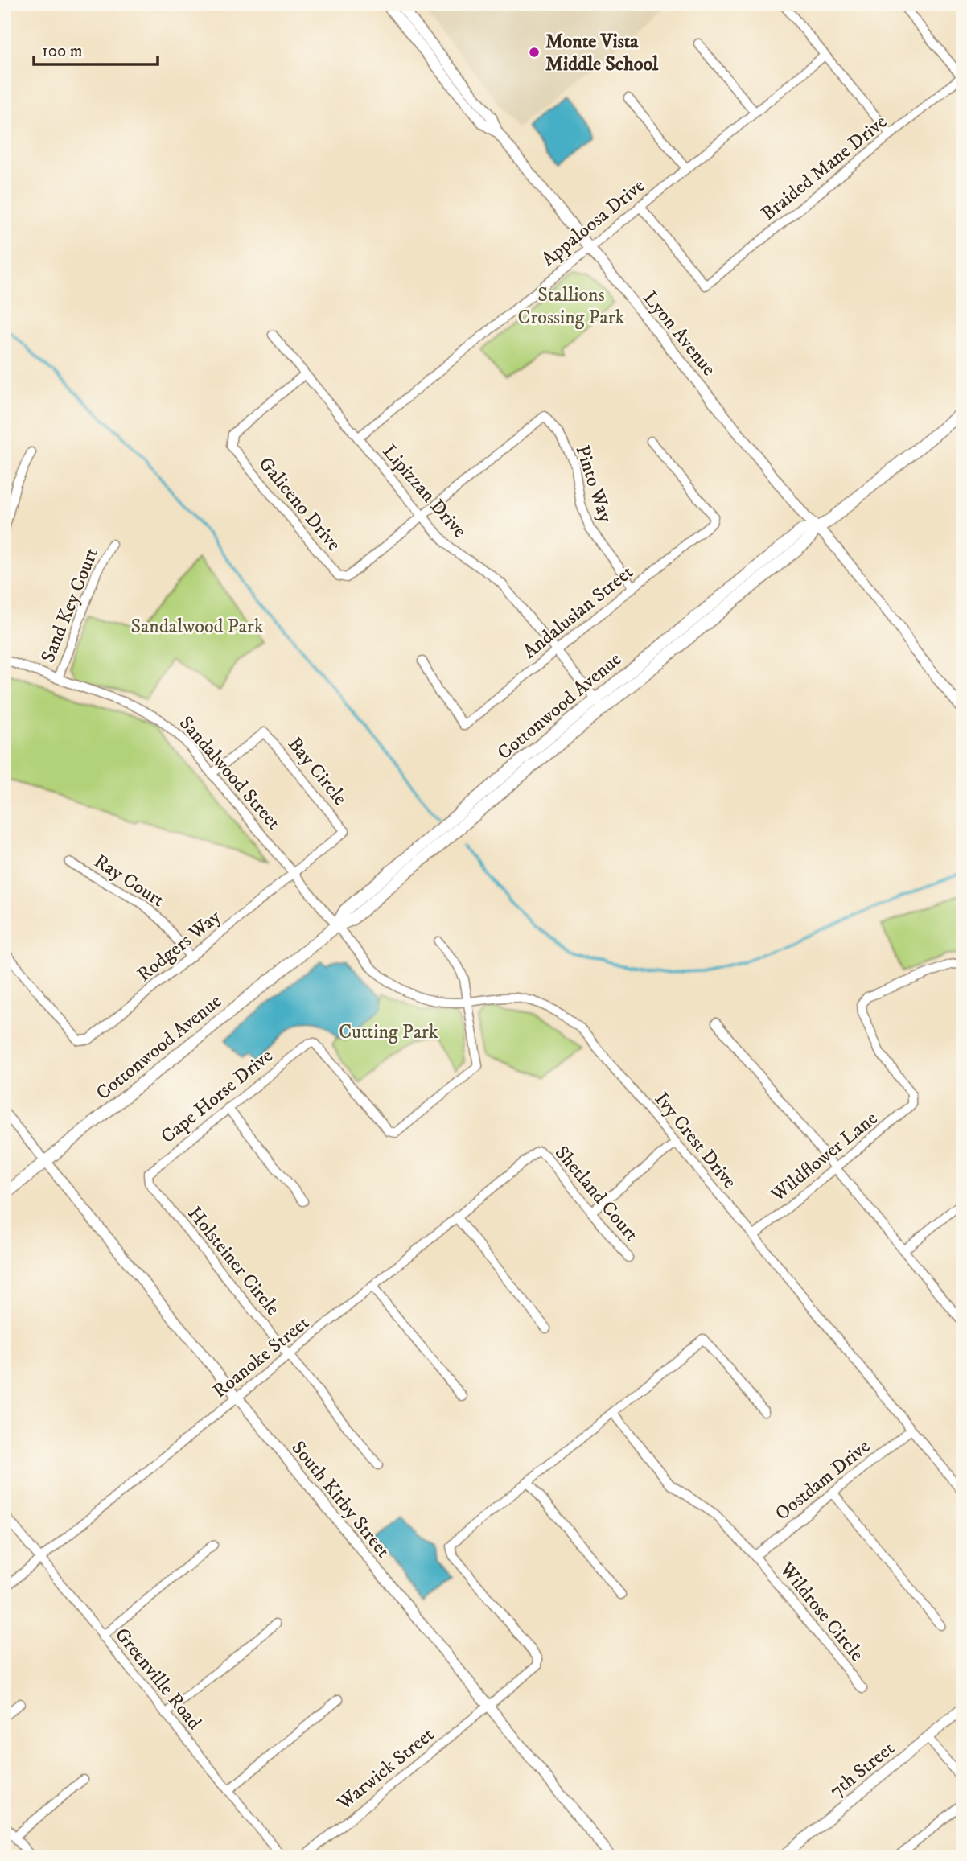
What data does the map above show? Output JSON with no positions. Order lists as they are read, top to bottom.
{
  "streets": {
    "main road": ["Cottonwood Avenue"],
    "street": [
      "Braided Mane Drive",
      "Appaloosa Drive",
      "Lyon Avenue",
      "Pinto Way",
      "Lipizzan Drive",
      "Galiceno Drive",
      "Sand Key Court",
      "Andalusian Street",
      "Bay Circle",
      "Sandalwood Street",
      "Ray Court",
      "Rodgers Way",
      "Cape Horse Drive",
      "Ivy Crest Drive",
      "Wildflower Lane",
      "Shetland Court",
      "Holsteiner Circle",
      "Roanoke Street",
      "Oostdam Drive",
      "South Kirby Street",
      "Wildrose Circle",
      "Greenville Road",
      "Warwick Street",
      "7th Street"
    ]
  },
  "crossings": [
    ["Braided Mane Drive", "Appaloosa Drive"],
    ["Appaloosa Drive", "Lyon Avenue"],
    ["Appaloosa Drive", "Lipizzan Drive"],
    ["Lyon Avenue", "Cottonwood Avenue"],
    ["Pinto Way", "Lipizzan Drive"],
    ["Pinto Way", "Galiceno Drive"],
    ["Pinto Way", "Andalusian Street"],
    ["Lipizzan Drive", "Galiceno Drive"],
    ["Lipizzan Drive", "Andalusian Street"],
    ["Lipizzan Drive", "Cottonwood Avenue"],
    ["Sand Key Court", "Sandalwood Street"],
    ["Cottonwood Avenue", "Sandalwood Street"],
    ["Cottonwood Avenue", "Ivy Crest Drive"],
    ["Cottonwood Avenue", "South Kirby Street"],
    ["Bay Circle", "Sandalwood Street"],
    ["Bay Circle", "Rodgers Way"],
    ["Sandalwood Street", "Rodgers Way"],
    ["Sandalwood Street", "Ivy Crest Drive"],
    ["Ray Court", "Rodgers Way"],
    ["Cape Horse Drive", "Ivy Crest Drive"],
    ["Cape Horse Drive", "Holsteiner Circle"],
    ["Ivy Crest Drive", "Wildflower Lane"],
    ["Ivy Crest Drive", "Oostdam Drive"],
    ["Shetland Court", "Roanoke Street"],
    ["Holsteiner Circle", "Roanoke Street"],
    ["Roanoke Street", "South Kirby Street"],
    ["Roanoke Street", "Greenville Road"],
    ["Oostdam Drive", "Wildrose Circle"],
    ["South Kirby Street", "Warwick Street"]
  ],
  "parks": ["Stallions Crossing Park", "Sandalwood Park", "Cutting Park"],
  "places": ["Monte Vista Middle School"],
  "scale_bar": "100 m"
}
